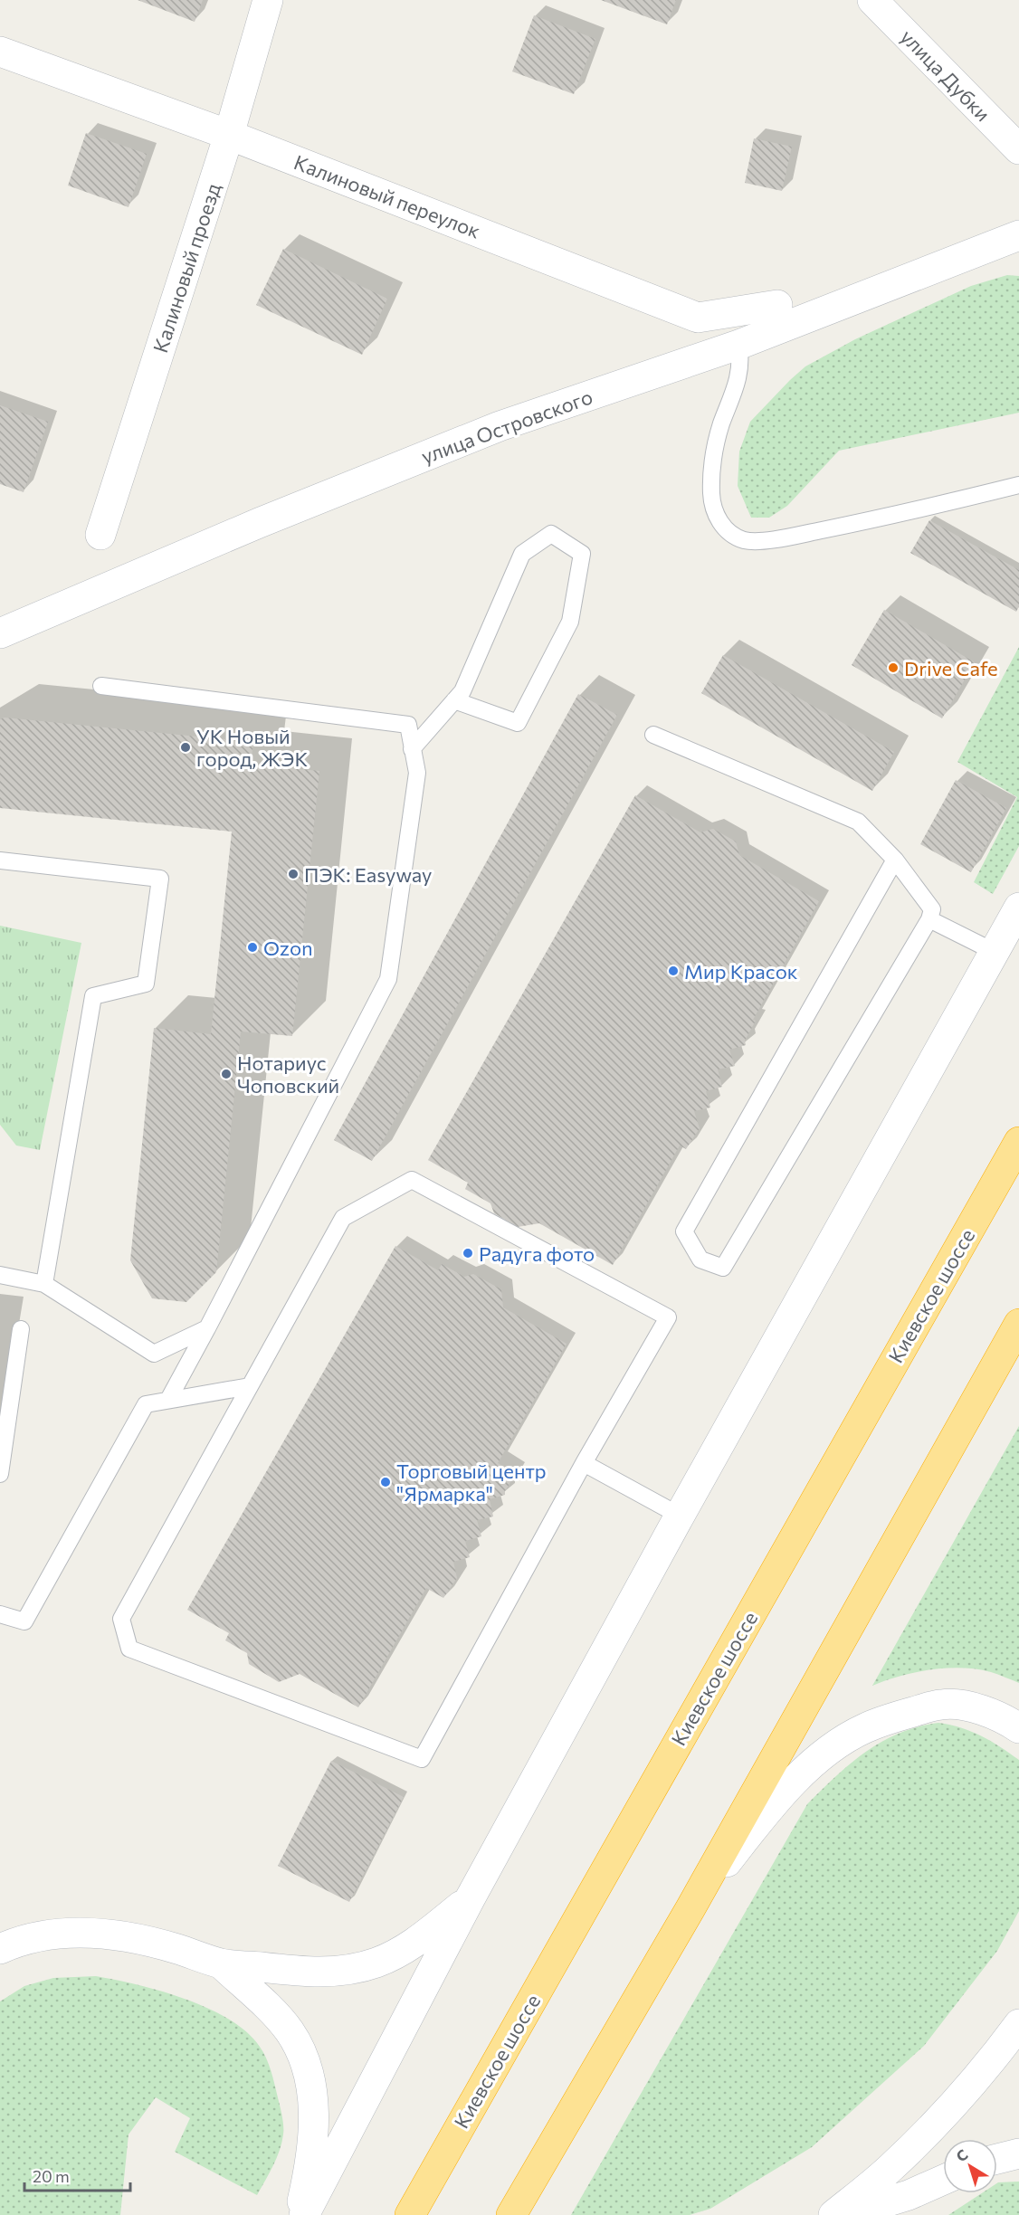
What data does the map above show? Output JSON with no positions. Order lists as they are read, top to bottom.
{
  "streets": {
    "highway": ["Киевское шоссе"],
    "main road": [
      "улица Дубки",
      "Калиновый переулок",
      "Калиновый проезд",
      "улица Островского"
    ]
  },
  "crossings": [
    ["Калиновый переулок", "Калиновый проезд"]
  ],
  "places": [
    "Drive Cafe",
    "УК Новый город, ЖЭК",
    "ПЭК: Easyway",
    "Ozon",
    "Мир Красок",
    "Нотариус Чоповский",
    "Радуга фото",
    "Торговый центр \"Ярмарка\""
  ],
  "scale_bar": "20 m",
  "north": "top left"
}
